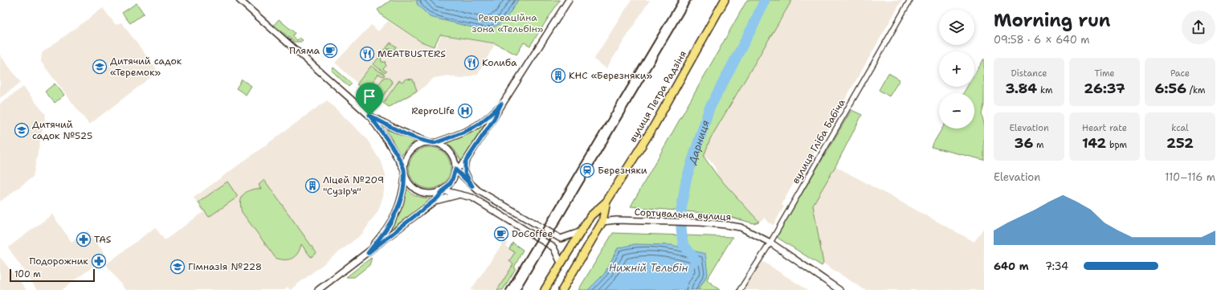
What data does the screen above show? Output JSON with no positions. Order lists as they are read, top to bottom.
{
  "streets": {
    "main road": ["вулиця Петра Радзіня"],
    "street": ["вулиця Гліба Бабіча", "Сортувальна вулиця"]
  },
  "crossings": [
    ["вулиця Петра Радзіня", "Сортувальна вулиця"],
    ["вулиця Гліба Бабіча", "Сортувальна вулиця"]
  ],
  "water": ["Дарниця", "Нижній Тельбін"],
  "parks": ["Рекреаційна зона «Тельбін»"],
  "places": {
    "cafe": ["Пляма", "DoCoffee"],
    "restaurant": ["MEATBUSTERS", "Колиба"],
    "school or university": ["Дитячий садок «Теремок»", "Дитячий садок №525", "Гімназія №228"],
    "building": ["КНС «Березняки»", "Ліцей №209 \"Сузір'я\""],
    "hospital": ["ReproLife"],
    "station": ["Березняки"],
    "pharmacy": ["TAS", "Подорожник"]
  },
  "scale_bar": "100 m",
  "page": {
    "heading": ["Morning run", "09:58 · 6 × 640 m"],
    "map_buttons": ["+", "−"],
    "stats": [
      ["Distance", "3.84 km"],
      ["Time", "26:37"],
      ["Pace", "6:56 /km"],
      ["Elevation", "36 m"],
      ["Heart rate", "142 bpm"],
      ["kcal", "252"]
    ],
    "chart": ["Elevation", "110–116 m"],
    "list": [
      {
        "name": "640 m",
        "note": "7:34"
      }
    ],
    "scale": "100 m"
  }
}
